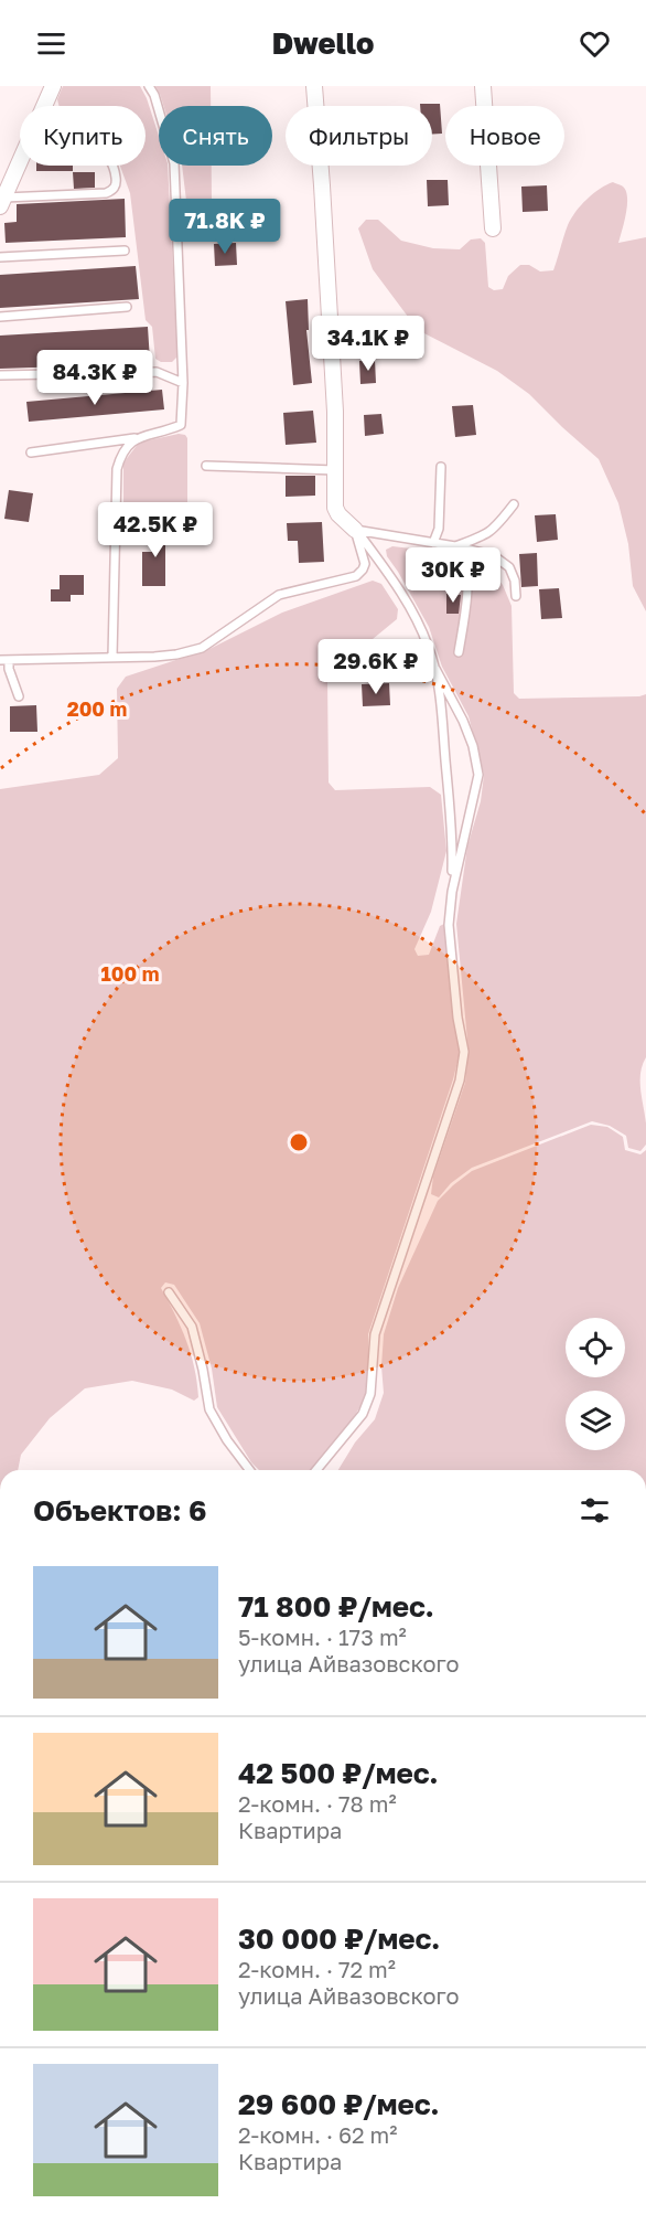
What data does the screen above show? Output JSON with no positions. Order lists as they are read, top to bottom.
{
  "page": {
    "header": "Dwello",
    "chip": [
      "Купить",
      "Снять",
      "Фильтры",
      "Новое"
    ],
    "price": [
      "71.8K ₽",
      "34.1K ₽",
      "84.3K ₽",
      "42.5K ₽",
      "30K ₽",
      "29.6K ₽"
    ],
    "heading": "Объектов: 6",
    "list": [
      {
        "name": "71 800 ₽/мес.",
        "note": "5-комн. · 173 m² · улица Айвазовского"
      },
      {
        "name": "42 500 ₽/мес.",
        "note": "2-комн. · 78 m² · Квартира"
      },
      {
        "name": "30 000 ₽/мес.",
        "note": "2-комн. · 72 m² · улица Айвазовского"
      },
      {
        "name": "29 600 ₽/мес.",
        "note": "2-комн. · 62 m² · Квартира"
      }
    ]
  },
  "rings": ["200 m", "100 m"]
}
